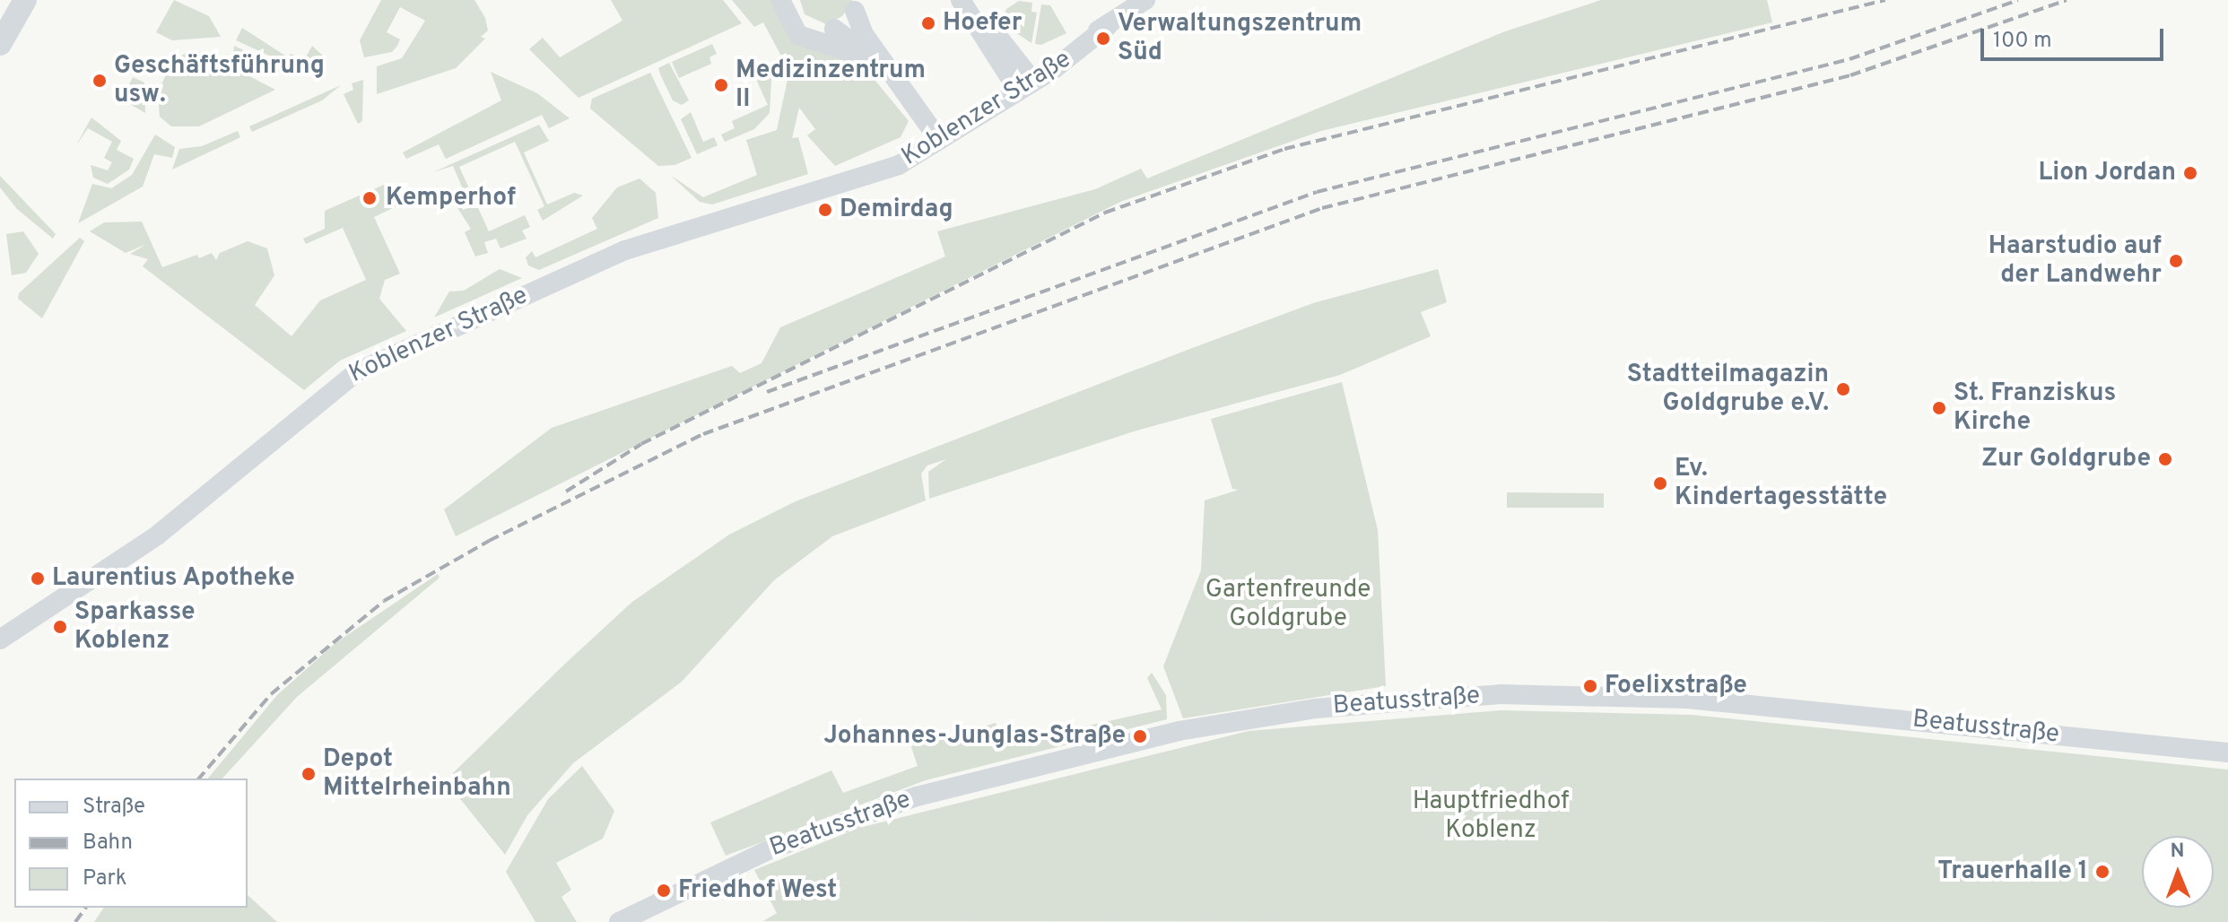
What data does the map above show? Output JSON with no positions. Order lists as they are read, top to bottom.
{
  "streets": {
    "street": ["Koblenzer Straße", "Beatusstraße"]
  },
  "parks": ["Gartenfreunde Goldgrube", "Hauptfriedhof Koblenz"],
  "places": [
    "Hoefer",
    "Verwaltungszentrum Süd",
    "Geschäftsführung usw.",
    "Medizinzentrum II",
    "Lion Jordan",
    "Kemperhof",
    "Demirdag",
    "Haarstudio auf der Landwehr",
    "Stadtteilmagazin Goldgrube e.V.",
    "St. Franziskus Kirche",
    "Zur Goldgrube",
    "Ev. Kindertagesstätte",
    "Laurentius Apotheke",
    "Sparkasse Koblenz",
    "Foelixstraße",
    "Johannes-Junglas-Straße",
    "Depot Mittelrheinbahn",
    "Trauerhalle 1",
    "Friedhof West"
  ],
  "legend": ["Straße", "Bahn", "Park"],
  "scale_bar": "100 m",
  "north": "top"
}
